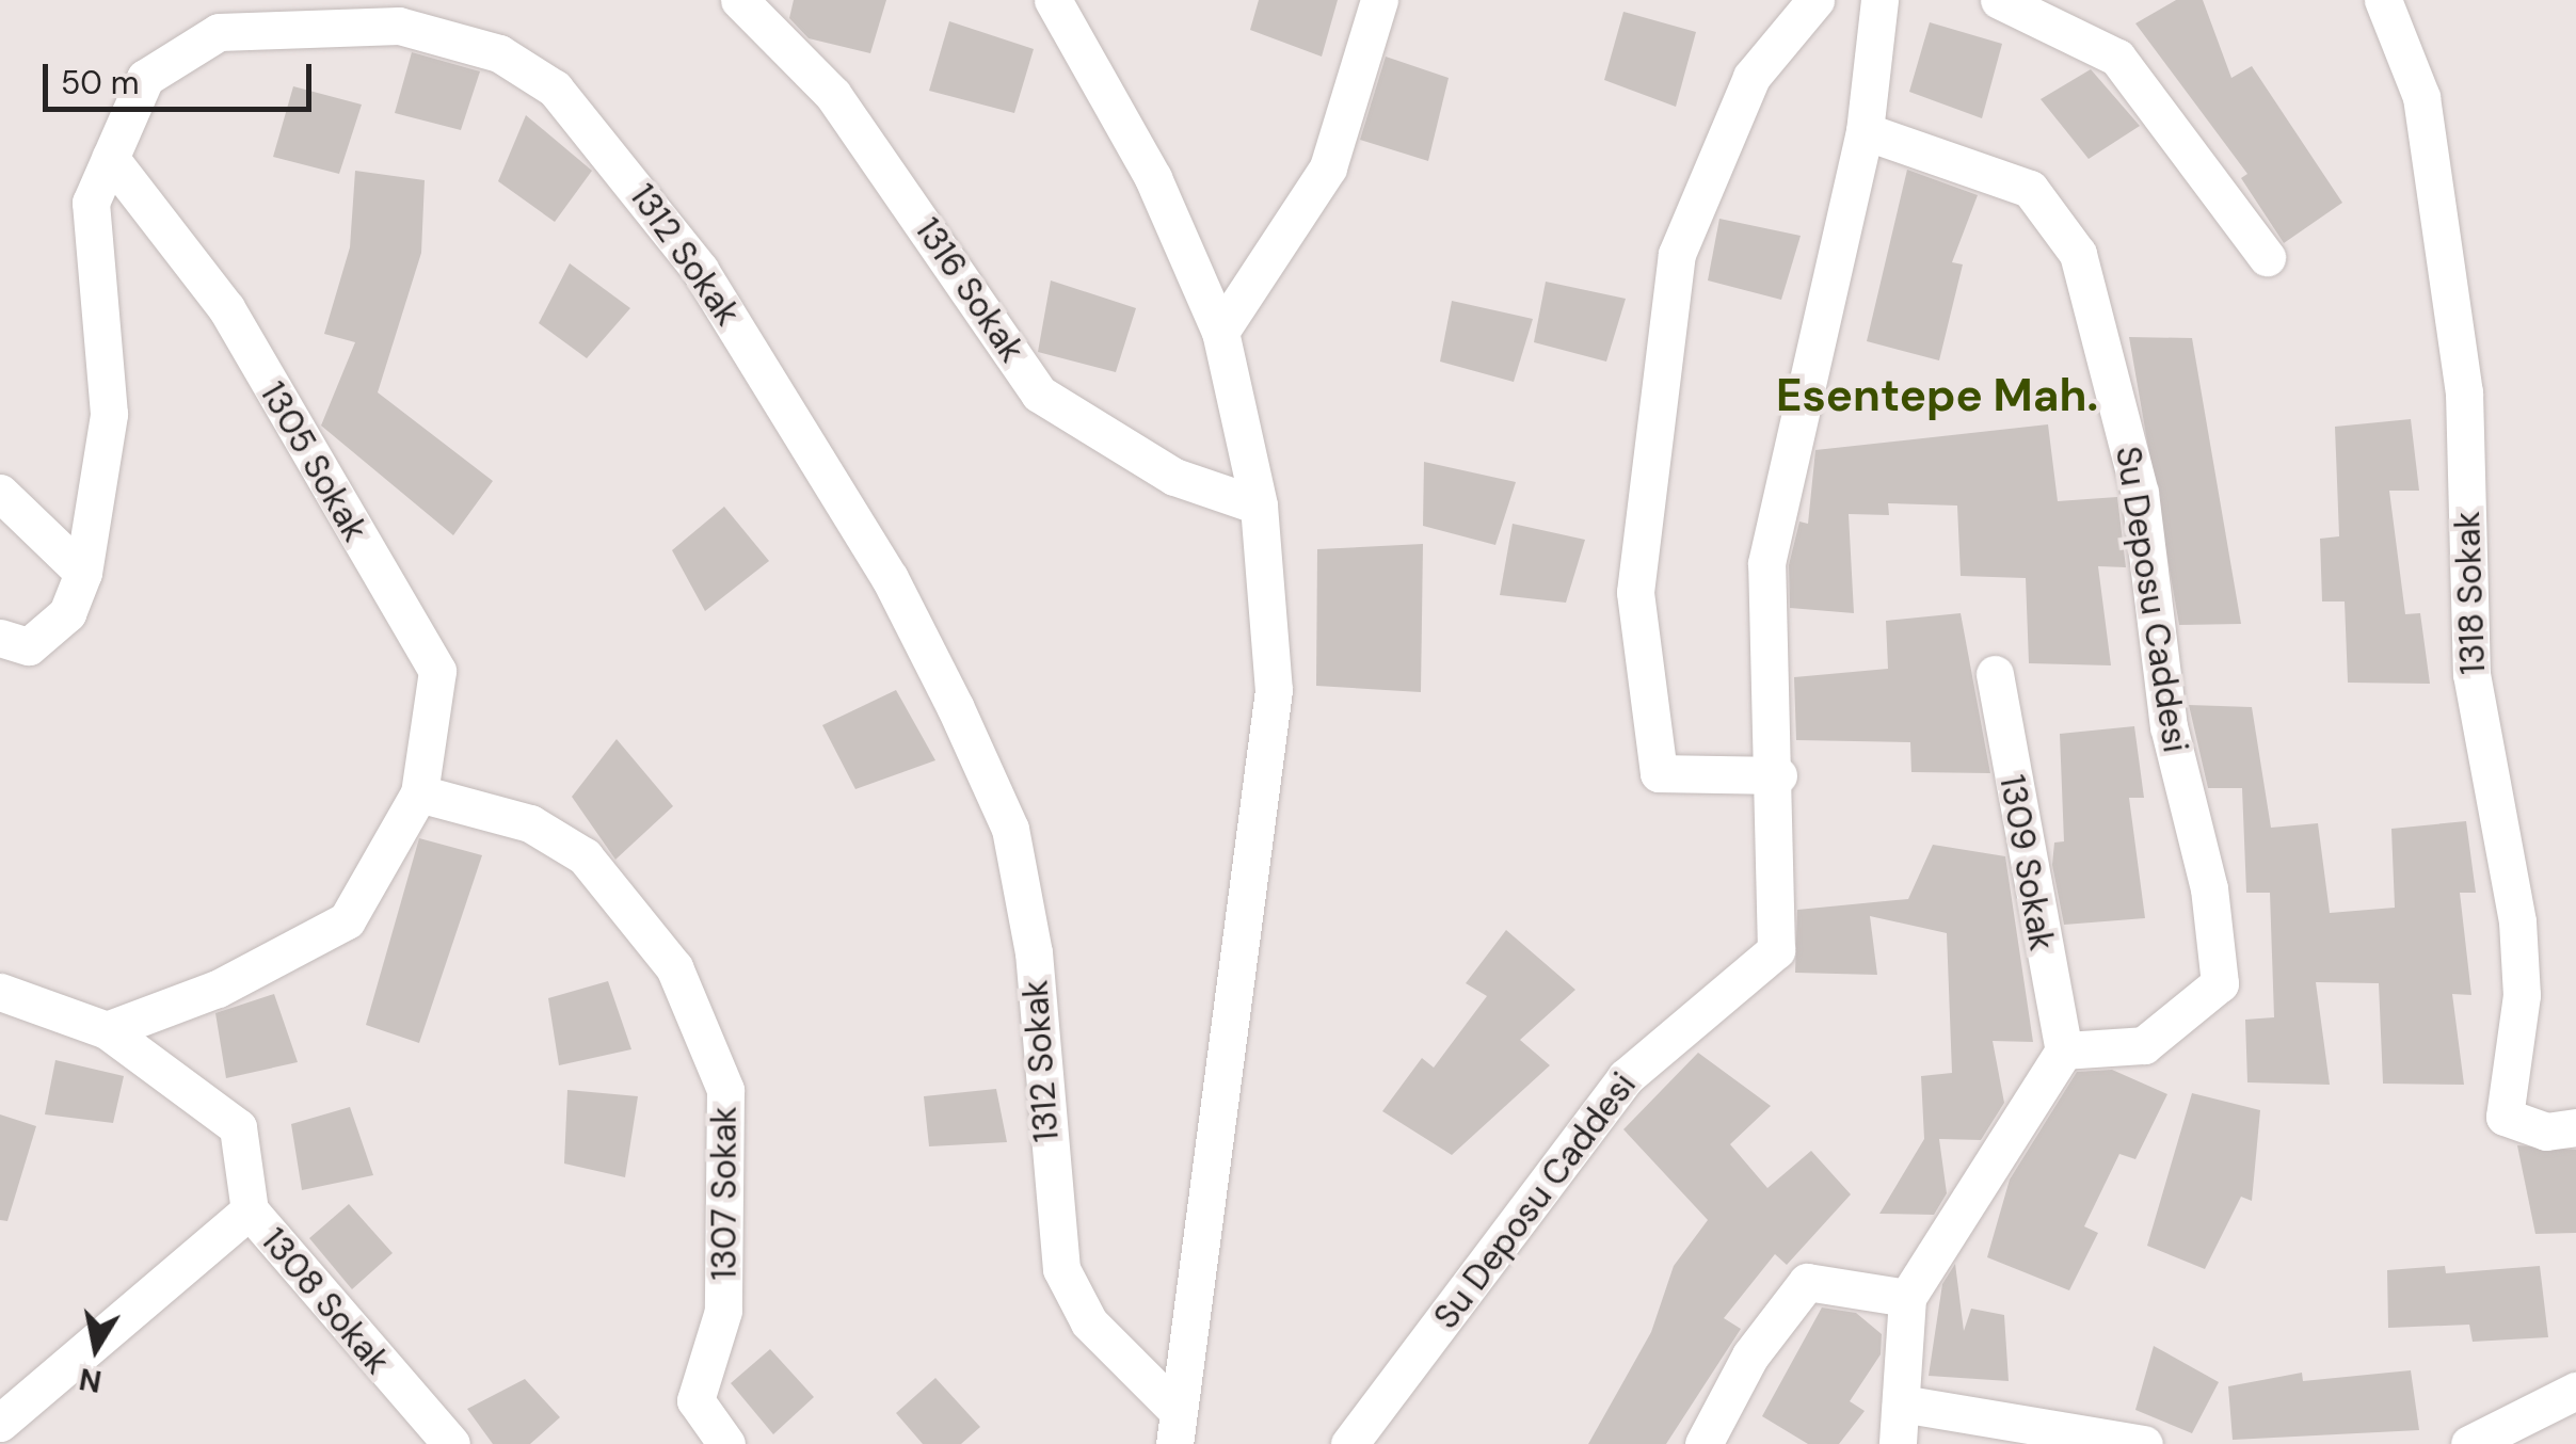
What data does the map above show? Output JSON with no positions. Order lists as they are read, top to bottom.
{
  "streets": {
    "street": [
      "1312 Sokak",
      "1316 Sokak",
      "1305 Sokak",
      "1318 Sokak",
      "Su Deposu Caddesi",
      "1309 Sokak",
      "1307 Sokak",
      "1308 Sokak"
    ]
  },
  "crossings": [
    ["1312 Sokak", "1305 Sokak"],
    ["1305 Sokak", "1307 Sokak"],
    ["Su Deposu Caddesi", "1309 Sokak"]
  ],
  "districts": ["Esentepe Mah."],
  "scale_bar": "50 m",
  "north": "bottom"
}
